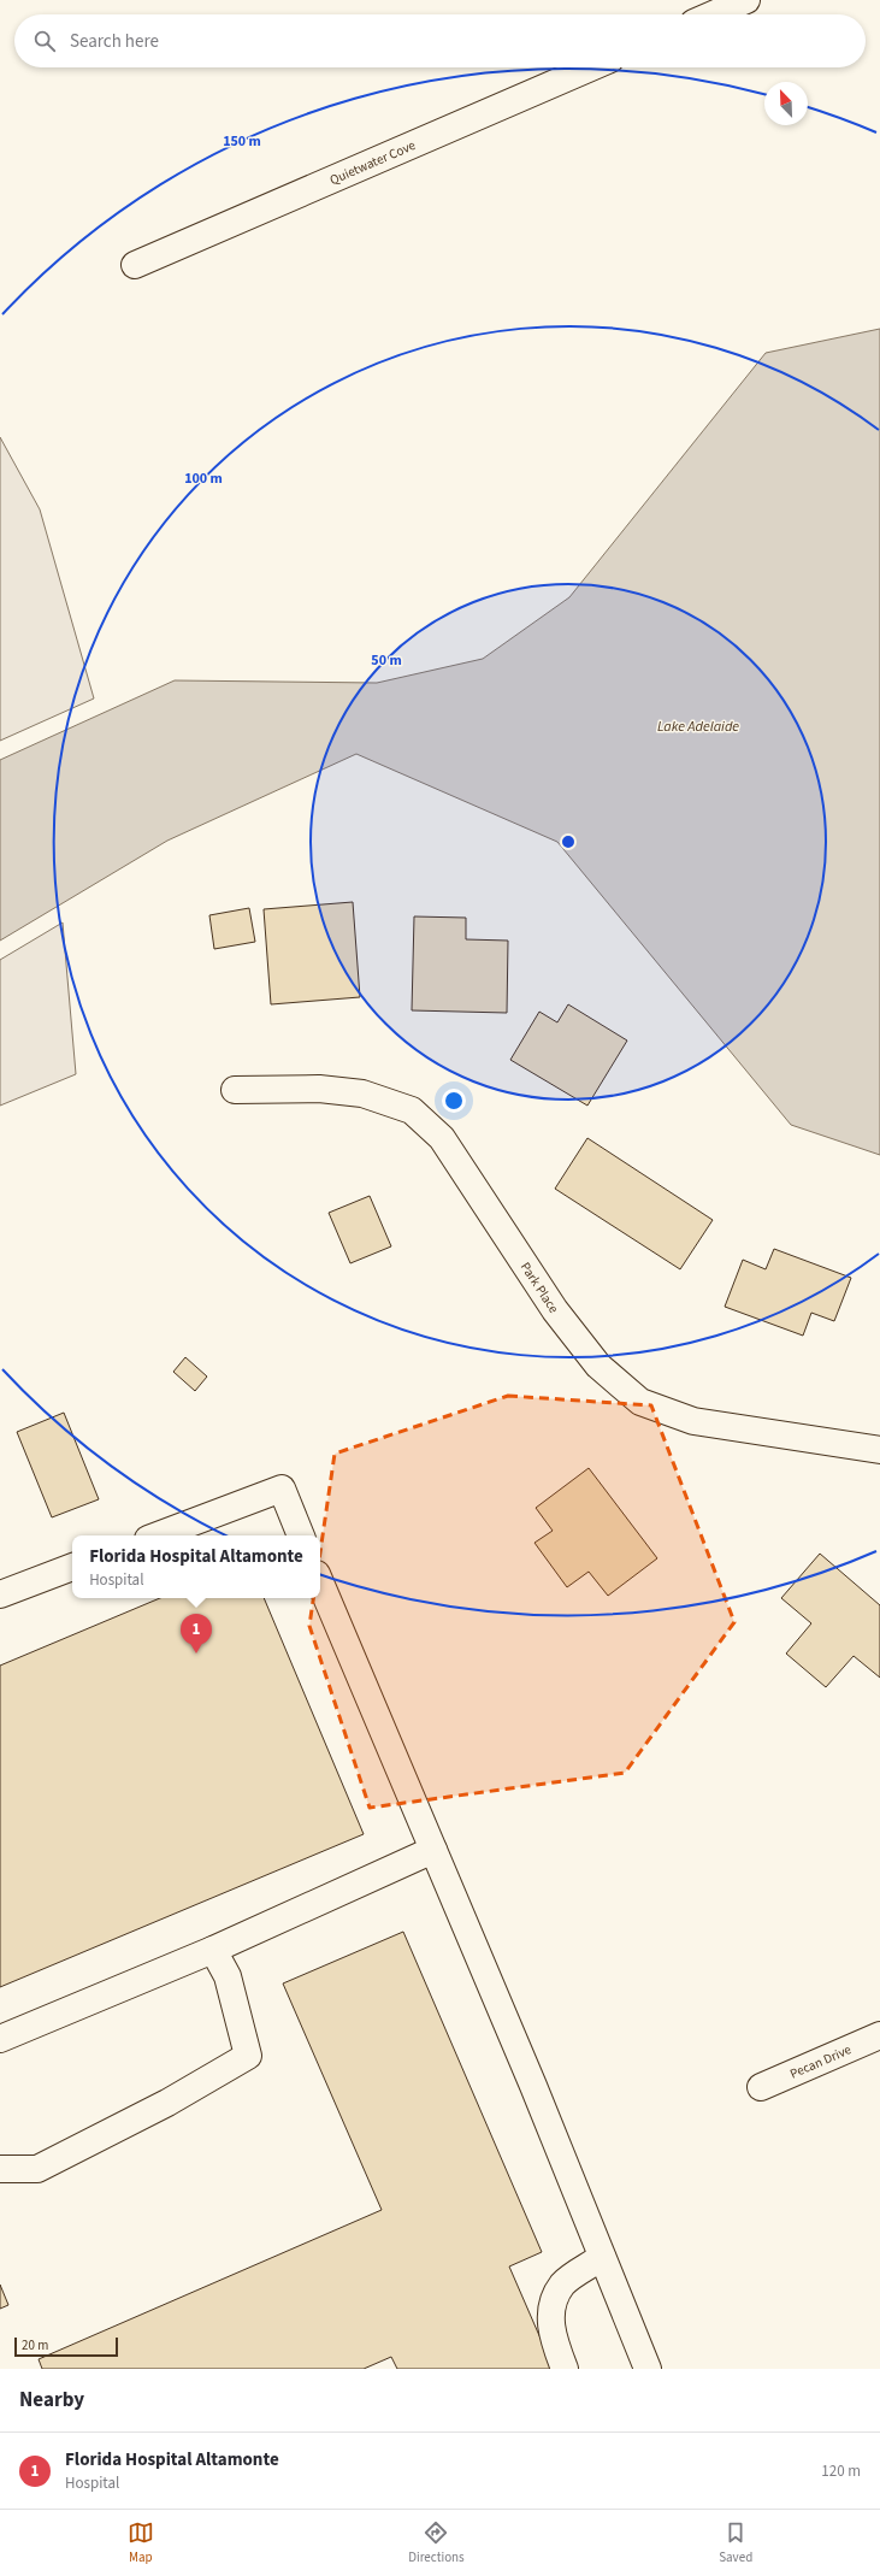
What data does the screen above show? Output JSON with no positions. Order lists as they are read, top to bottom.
{
  "streets": {
    "street": ["Quietwater Cove", "Park Place", "Pecan Drive"]
  },
  "water": ["Lake Adelaide"],
  "scale_bar": "20 m",
  "north": "top left",
  "page": {
    "search": "Search here",
    "popup": ["Florida Hospital Altamonte", "Hospital"],
    "pins": "1",
    "scale": "20 m",
    "heading": "Nearby",
    "list": [
      {
        "mark": "1",
        "name": "Florida Hospital Altamonte",
        "note": "Hospital",
        "value": "120 m"
      }
    ],
    "nav": ["Map", "Directions", "Saved"]
  },
  "rings": ["150 m", "100 m", "50 m"]
}
